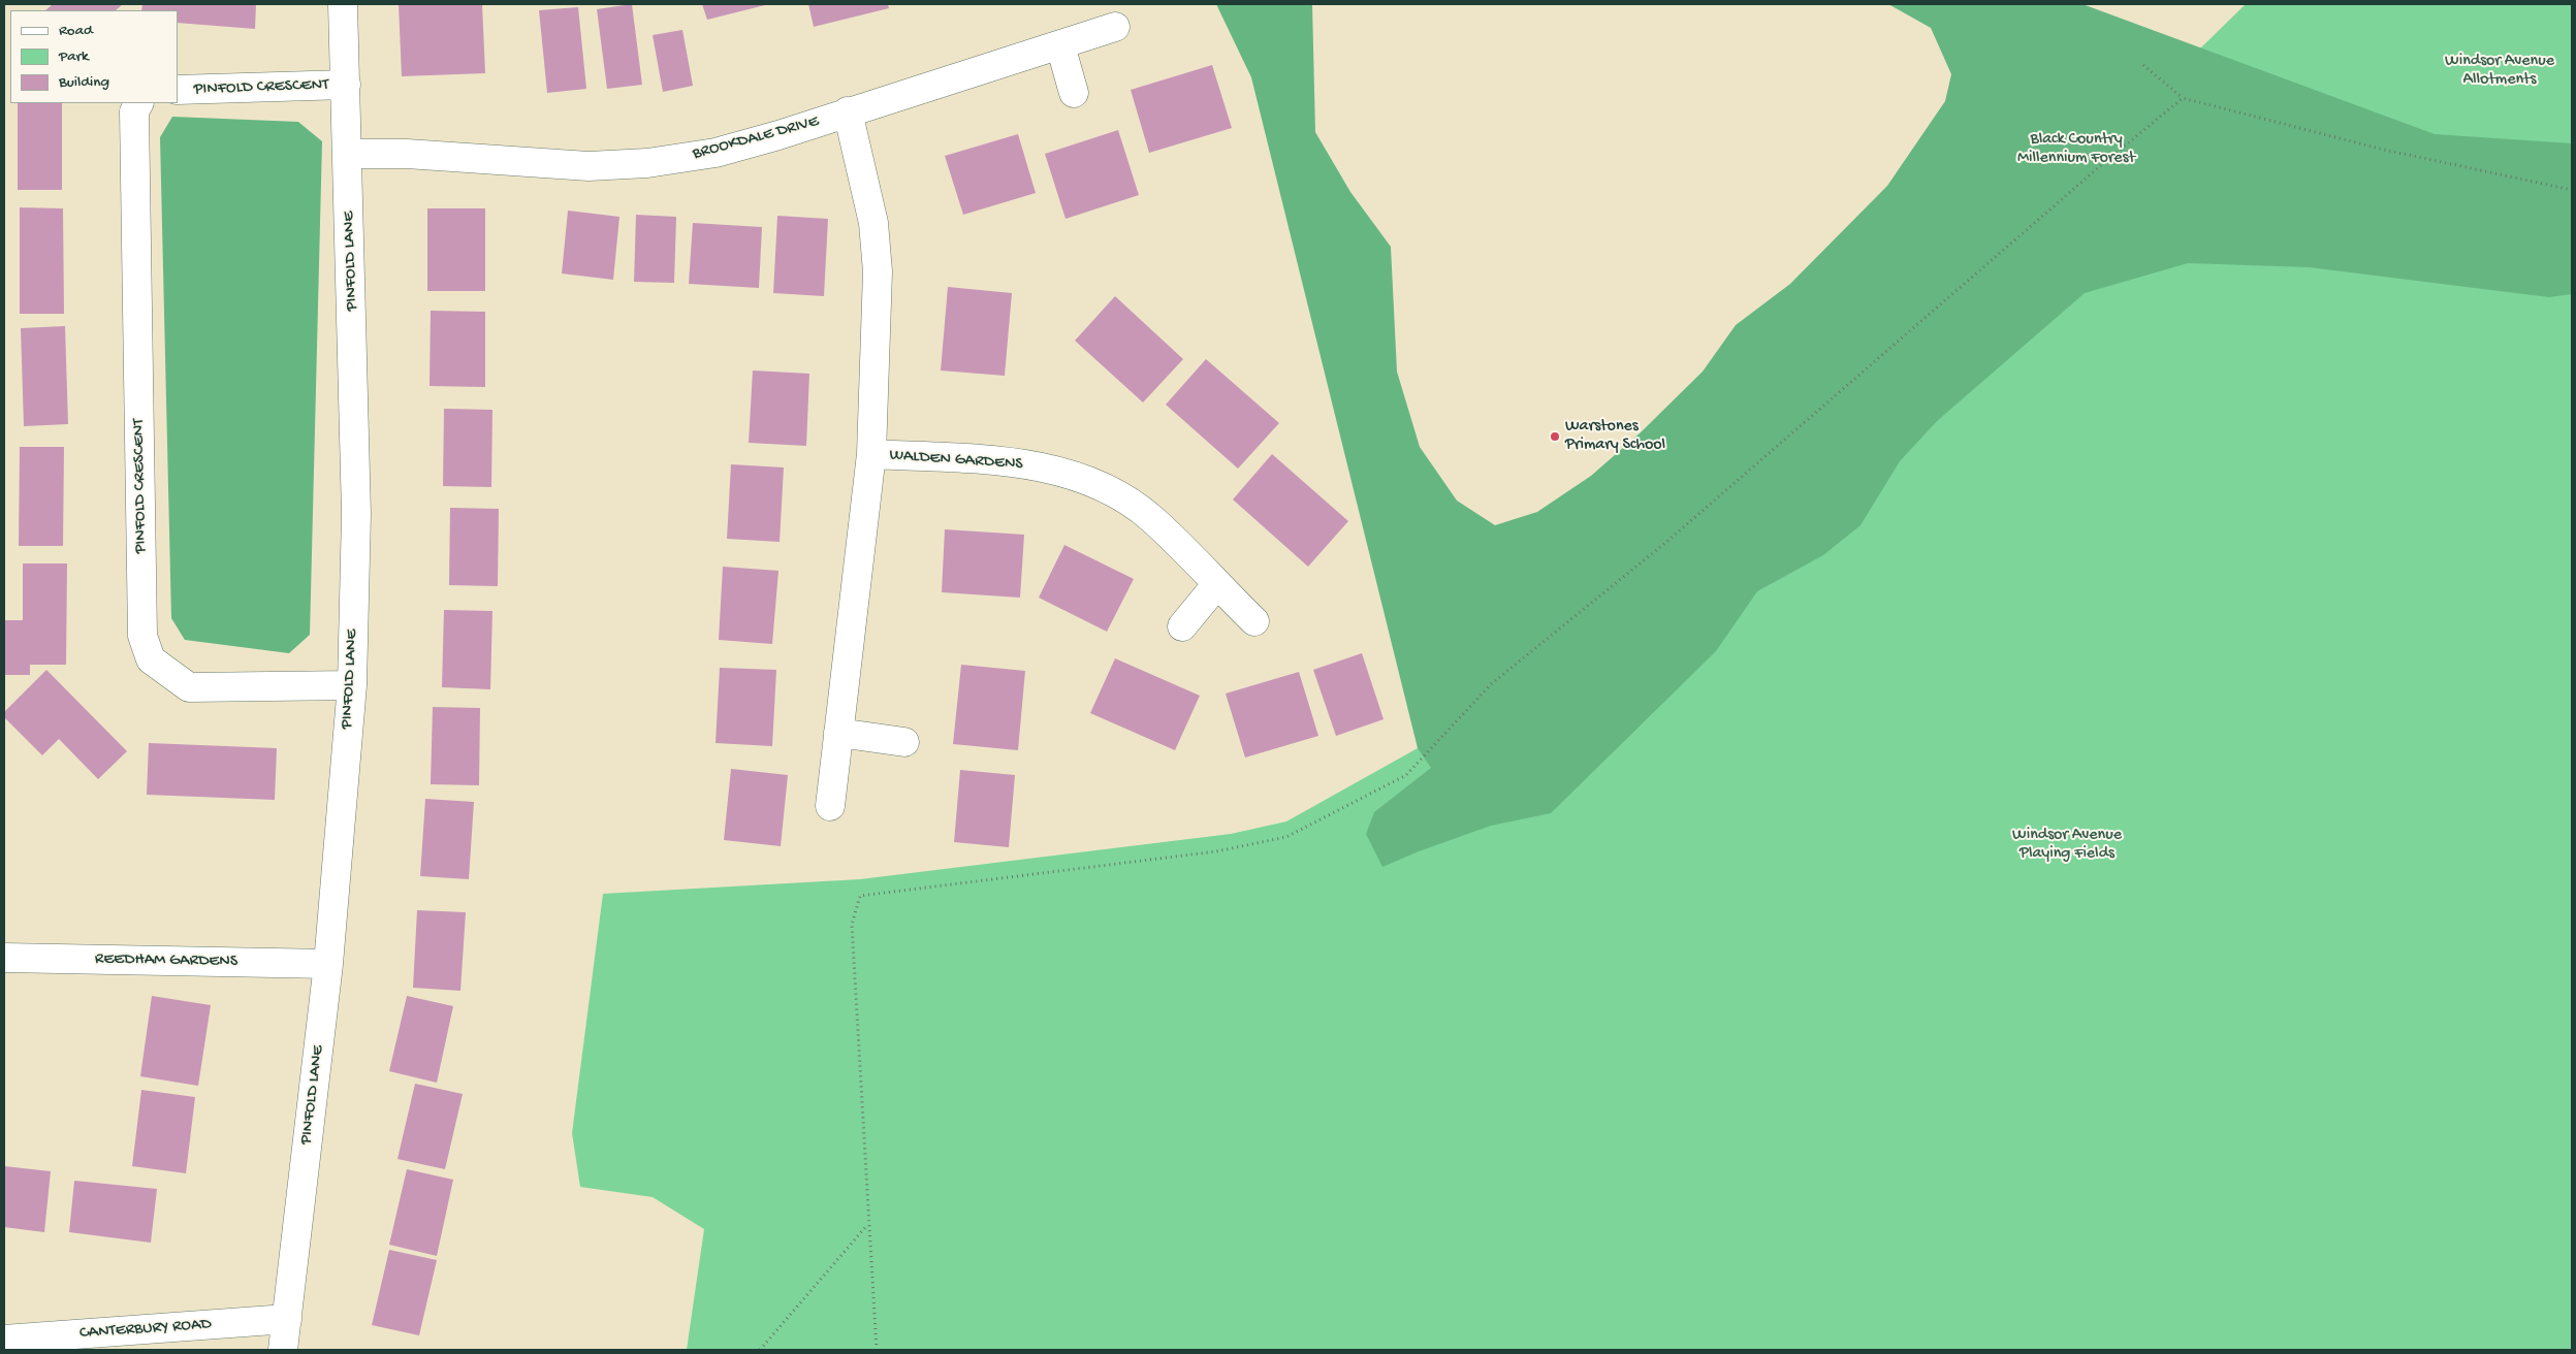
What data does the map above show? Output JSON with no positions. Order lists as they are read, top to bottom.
{
  "streets": {
    "street": [
      "PINFOLD CRESCENT",
      "BROOKDALE DRIVE",
      "PINFOLD LANE",
      "WALDEN GARDENS",
      "REEDHAM GARDENS",
      "CANTERBURY ROAD"
    ]
  },
  "crossings": [
    ["PINFOLD CRESCENT", "PINFOLD LANE"],
    ["BROOKDALE DRIVE", "PINFOLD LANE"],
    ["BROOKDALE DRIVE", "WALDEN GARDENS"],
    ["PINFOLD LANE", "REEDHAM GARDENS"],
    ["PINFOLD LANE", "CANTERBURY ROAD"]
  ],
  "parks": ["Windsor Avenue Allotments", "Black Country Millennium Forest", "Windsor Avenue Playing Fields"],
  "places": ["Warstones Primary School"],
  "legend": ["Road", "Park", "Building"]
}
